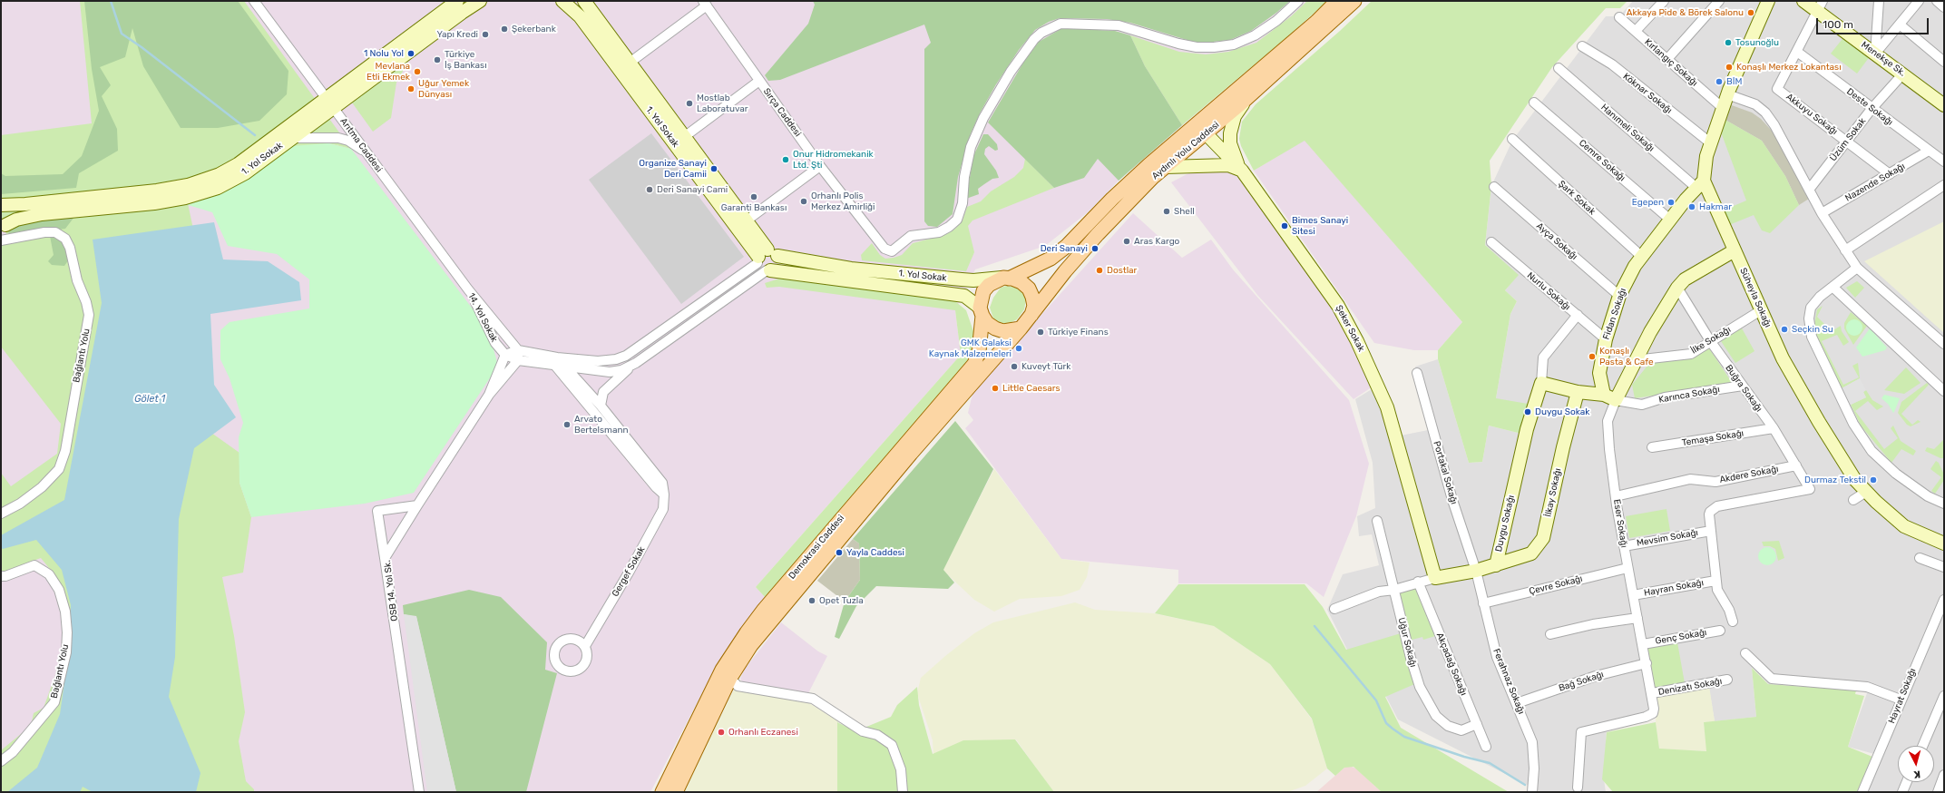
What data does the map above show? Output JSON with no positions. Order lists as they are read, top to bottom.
{
  "streets": {
    "main road": ["Aydınlı Yolu Caddesi", "Demokrasi Caddesi"],
    "street": [
      "Menekşe Sk.",
      "Kırlangıç Sokağı",
      "Köknar Sokağı",
      "Deste Sokağı",
      "Sırça Caddesi",
      "Akkuyu Sokağı",
      "1. Yol Sokak",
      "Hanımeli Sokağı",
      "Üzüm Sokak",
      "Arıtma Caddesi",
      "Cemre Sokağı",
      "Nazende Sokağı",
      "Şark Sokak",
      "Ayça Sokağı",
      "Nurlu Sokağı",
      "Süheyla Sokağı",
      "Fidan Sokağı",
      "14. Yol Sokak",
      "Şeker Sokak",
      "İlke Sokağı",
      "Bağlantı Yolu",
      "Buğra Sokağı",
      "Karınca Sokağı",
      "Temaşa Sokağı",
      "Portakal Sokağı",
      "Akdere Sokağı",
      "İlkay Sokağı",
      "Duygu Sokağı",
      "Eser Sokağı",
      "Mevsim Sokağı",
      "Gergef Sokak",
      "Çevre Sokağı",
      "Hayran Sokağı",
      "OSB 14. Yol Sk.",
      "Genç Sokağı",
      "Uğur Sokağı",
      "Akçadağ Sokağı",
      "Ferahnaz Sokağı",
      "Bağ Sokağı",
      "Denizatı Sokağı",
      "Hayrat Sokağı"
    ]
  },
  "crossings": [
    ["Menekşe Sk.", "Akkuyu Sokağı"],
    ["Menekşe Sk.", "Üzüm Sokak"],
    ["Deste Sokağı", "Akkuyu Sokağı"],
    ["Deste Sokağı", "Üzüm Sokak"],
    ["Deste Sokağı", "Nazende Sokağı"],
    ["Akkuyu Sokağı", "Üzüm Sokak"],
    ["Akkuyu Sokağı", "Nazende Sokağı"],
    ["1. Yol Sokak", "Arıtma Caddesi"],
    ["1. Yol Sokak", "Aydınlı Yolu Caddesi"],
    ["1. Yol Sokak", "14. Yol Sokak"],
    ["1. Yol Sokak", "Demokrasi Caddesi"],
    ["Hanımeli Sokağı", "Süheyla Sokağı"],
    ["Hanımeli Sokağı", "Fidan Sokağı"],
    ["Arıtma Caddesi", "14. Yol Sokak"],
    ["Aydınlı Yolu Caddesi", "Şeker Sokak"],
    ["Aydınlı Yolu Caddesi", "Demokrasi Caddesi"],
    ["Cemre Sokağı", "Fidan Sokağı"],
    ["Şark Sokak", "Fidan Sokağı"],
    ["Ayça Sokağı", "Fidan Sokağı"],
    ["Nurlu Sokağı", "Fidan Sokağı"],
    ["Süheyla Sokağı", "Fidan Sokağı"],
    ["Süheyla Sokağı", "İlke Sokağı"],
    ["Süheyla Sokağı", "Eser Sokağı"],
    ["Fidan Sokağı", "Karınca Sokağı"],
    ["Fidan Sokağı", "Eser Sokağı"],
    ["14. Yol Sokak", "Gergef Sokak"],
    ["İlke Sokağı", "Buğra Sokağı"],
    ["İlke Sokağı", "Eser Sokağı"],
    ["Buğra Sokağı", "Karınca Sokağı"],
    ["Buğra Sokağı", "Temaşa Sokağı"],
    ["Buğra Sokağı", "Akdere Sokağı"],
    ["Buğra Sokağı", "Eser Sokağı"],
    ["Buğra Sokağı", "Mevsim Sokağı"],
    ["Karınca Sokağı", "Eser Sokağı"],
    ["Portakal Sokağı", "Ferahnaz Sokağı"],
    ["Akdere Sokağı", "Eser Sokağı"],
    ["İlkay Sokağı", "Duygu Sokağı"],
    ["Eser Sokağı", "Mevsim Sokağı"],
    ["Eser Sokağı", "Çevre Sokağı"],
    ["Eser Sokağı", "Hayran Sokağı"],
    ["Eser Sokağı", "Genç Sokağı"],
    ["Eser Sokağı", "Bağ Sokağı"],
    ["Eser Sokağı", "Denizatı Sokağı"],
    ["Çevre Sokağı", "Ferahnaz Sokağı"],
    ["Uğur Sokağı", "Akçadağ Sokağı"],
    ["Ferahnaz Sokağı", "Bağ Sokağı"]
  ],
  "water": ["Gölet 1"],
  "places": [
    "Akkaya Pide & Börek Salonu",
    "Şekerbank",
    "Yapı Kredi",
    "Tosunoğlu",
    "1 Nolu Yol",
    "Türkiye İş Bankası",
    "Konaşlı Merkez Lokantası",
    "Mevlana Etli Ekmek",
    "BİM",
    "Uğur Yemek Dünyası",
    "Mostlab Laboratuvar",
    "Onur Hidromekanik Ltd. Şti",
    "Organize Sanayi Deri Camii",
    "Deri Sanayi Cami",
    "Garanti Bankası",
    "Orhanlı Polis Merkez Amirliği",
    "Egepen",
    "Hakmar",
    "Shell",
    "Bimes Sanayi Sitesi",
    "Aras Kargo",
    "Deri Sanayi",
    "Dostlar",
    "Seçkin Su",
    "Türkiye Finans",
    "GMK Galaksi Kaynak Malzemeleri",
    "Konaşlı Pasta & Cafe",
    "Kuveyt Türk",
    "Little Caesars",
    "Duygu Sokak",
    "Arvato Bertelsmann",
    "Durmaz Tekstil",
    "Yayla Caddesi",
    "Opet Tuzla",
    "Orhanlı Eczanesi"
  ],
  "scale_bar": "100 m",
  "north": "bottom"
}
